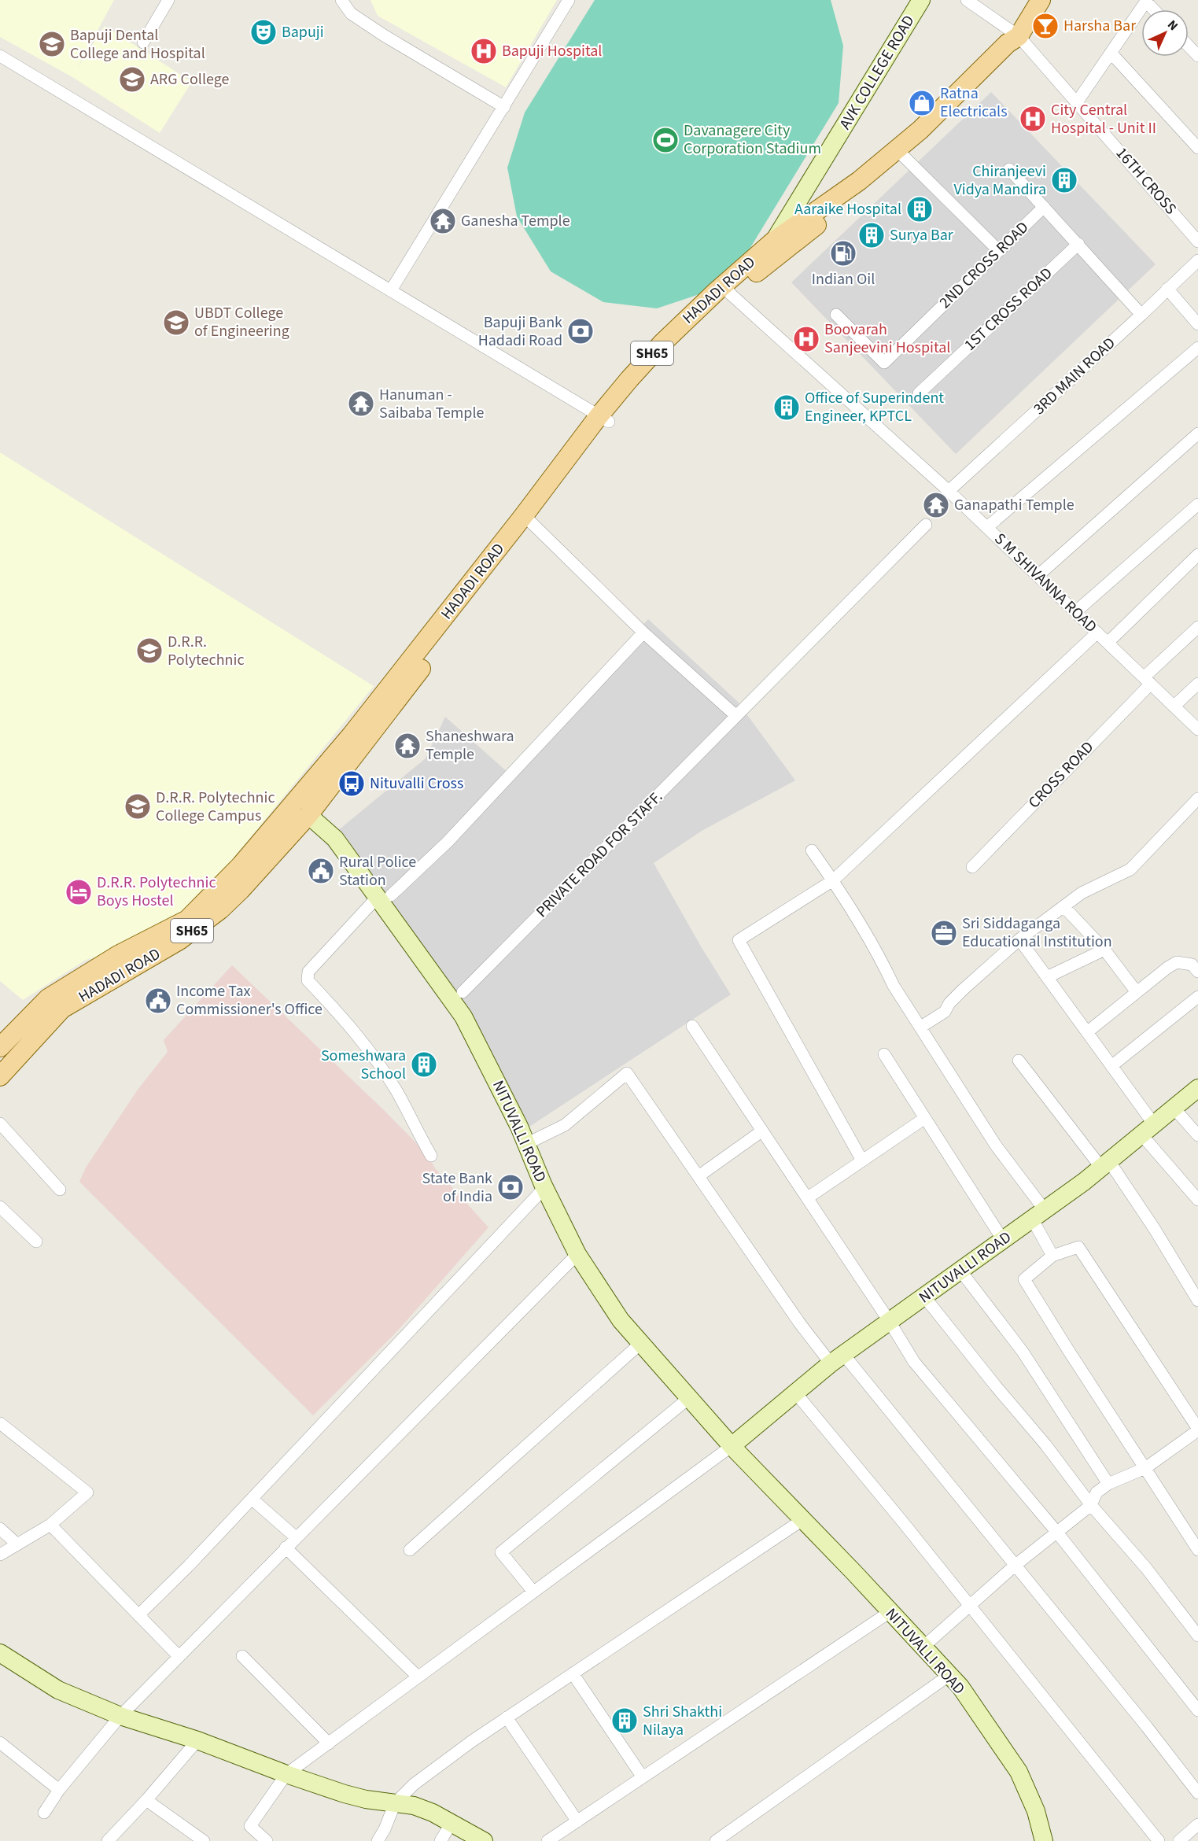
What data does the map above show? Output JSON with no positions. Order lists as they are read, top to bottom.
{
  "streets": {
    "main road": ["HADADI ROAD", "SH65"],
    "street": [
      "AVK COLLEGE ROAD",
      "16TH CROSS",
      "2ND CROSS ROAD",
      "1ST CROSS ROAD",
      "3RD MAIN ROAD",
      "S M SHIVANNA ROAD",
      "CROSS ROAD",
      "PRIVATE ROAD FOR STAFF.",
      "NITUVALLI ROAD"
    ]
  },
  "crossings": [
    ["AVK COLLEGE ROAD", "HADADI ROAD"],
    ["16TH CROSS", "HADADI ROAD"],
    ["HADADI ROAD", "S M SHIVANNA ROAD"],
    ["HADADI ROAD", "NITUVALLI ROAD"],
    ["3RD MAIN ROAD", "S M SHIVANNA ROAD"],
    ["S M SHIVANNA ROAD", "CROSS ROAD"]
  ],
  "places": {
    "bar": ["Harsha Bar"],
    "theatre": ["Bapuji"],
    "school or university": [
      "Bapuji Dental College and Hospital",
      "ARG College",
      "UBDT College of Engineering",
      "D.R.R. Polytechnic",
      "D.R.R. Polytechnic College Campus"
    ],
    "hospital": ["Bapuji Hospital", "City Central Hospital - Unit II", "Boovarah Sanjeevini Hospital"],
    "shop": ["Ratna Electricals"],
    "sports": ["Davanagere City Corporation Stadium"],
    "building": [
      "Chiranjeevi Vidya Mandira",
      "Aaraike Hospital",
      "Surya Bar",
      "Office of Superindent Engineer, KPTCL",
      "Someshwara School",
      "Shri Shakthi Nilaya"
    ],
    "temple": [
      "Ganesha Temple",
      "Hanuman - Saibaba Temple",
      "Ganapathi Temple",
      "Shaneshwara Temple"
    ],
    "fuel station": ["Indian Oil"],
    "bank": ["Bapuji Bank Hadadi Road", "State Bank of India"],
    "bus stop": ["Nituvalli Cross"],
    "public building": ["Rural Police Station", "Income Tax Commissioner's Office"],
    "hotel": ["D.R.R. Polytechnic Boys Hostel"],
    "office": ["Sri Siddaganga Educational Institution"]
  },
  "north": "top right"
}
